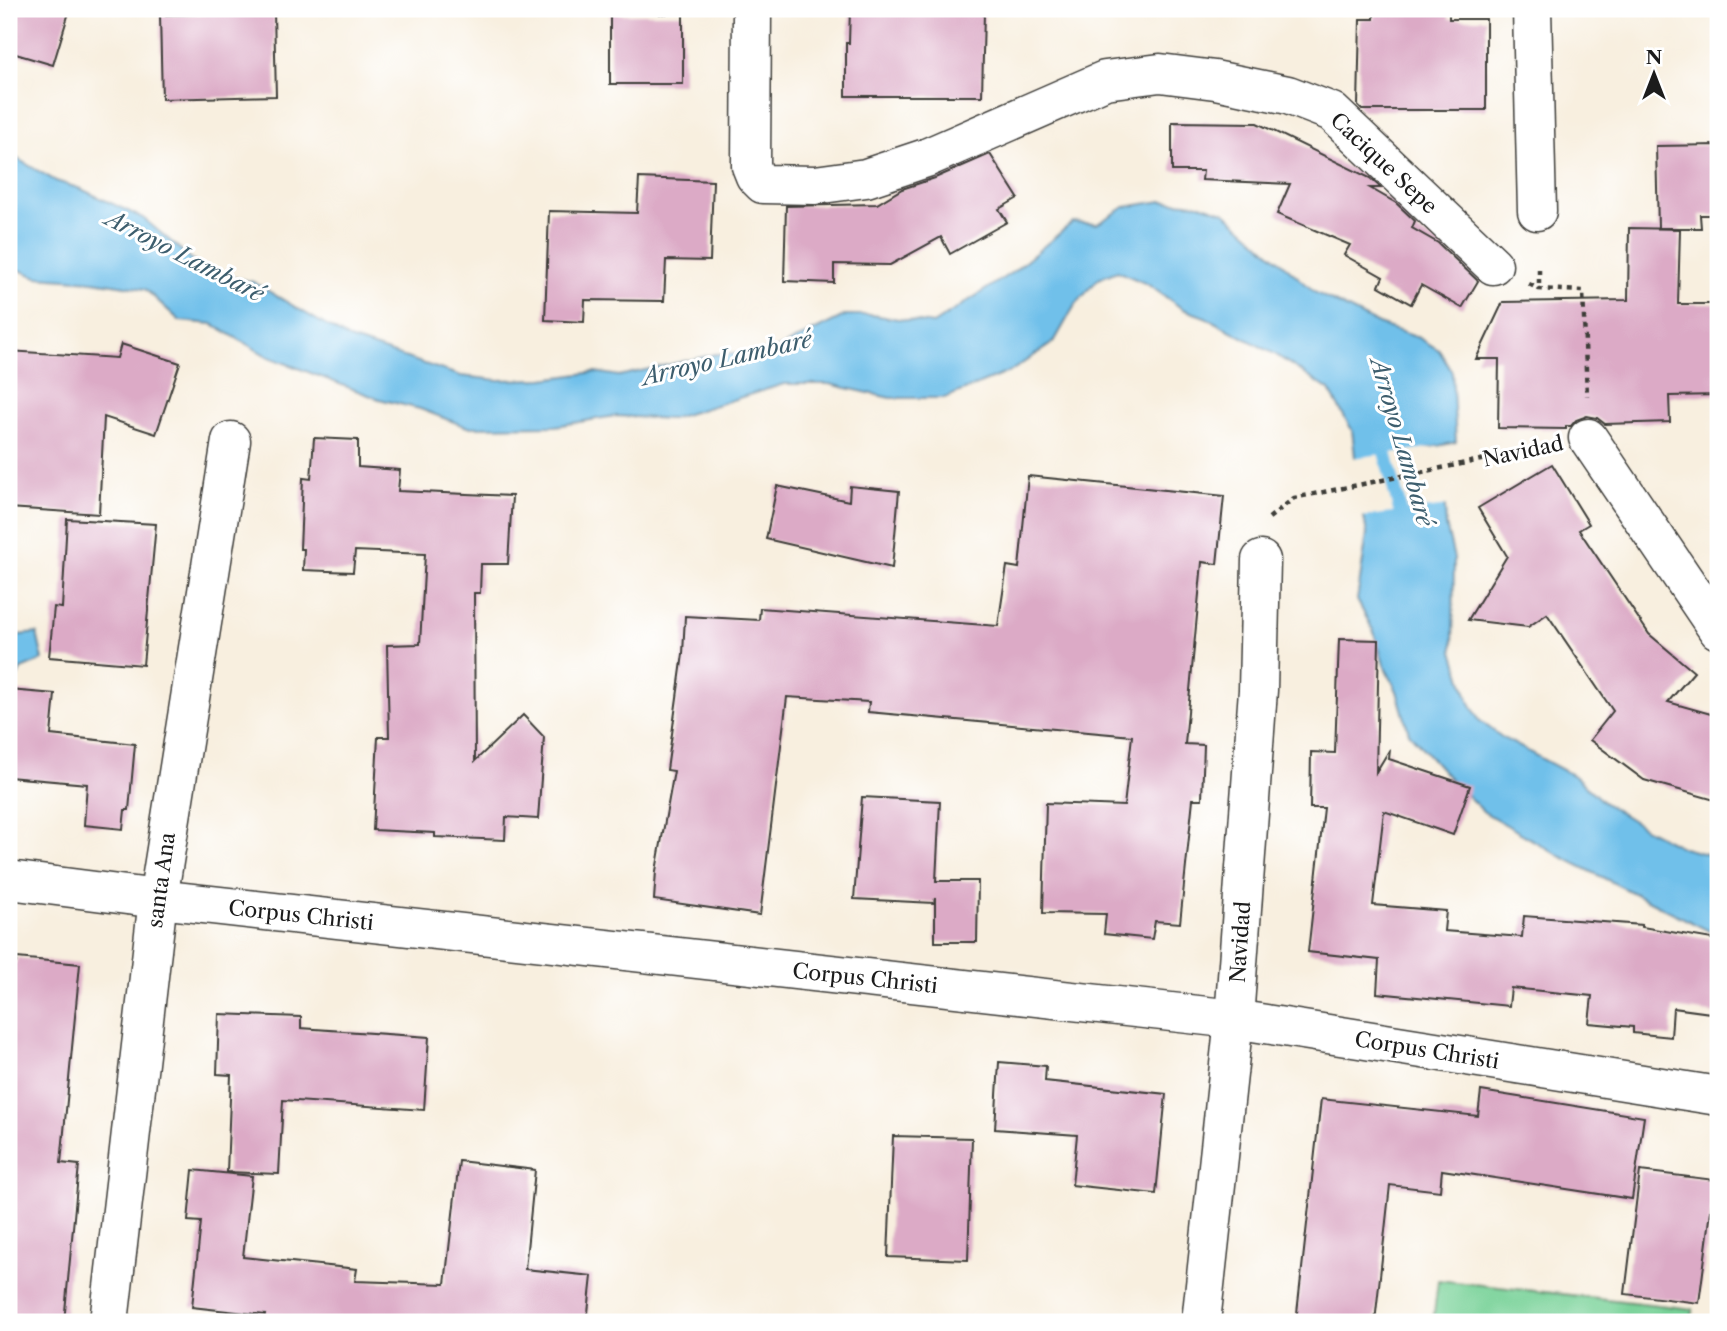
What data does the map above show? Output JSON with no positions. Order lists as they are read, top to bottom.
{
  "streets": {
    "street": [
      "Cacique Sepe",
      "Navidad",
      "santa Ana",
      "Corpus Christi"
    ]
  },
  "crossings": [
    ["Navidad", "Corpus Christi"],
    ["santa Ana", "Corpus Christi"]
  ],
  "water": ["Arroyo Lambaré"],
  "north": "top"
}
